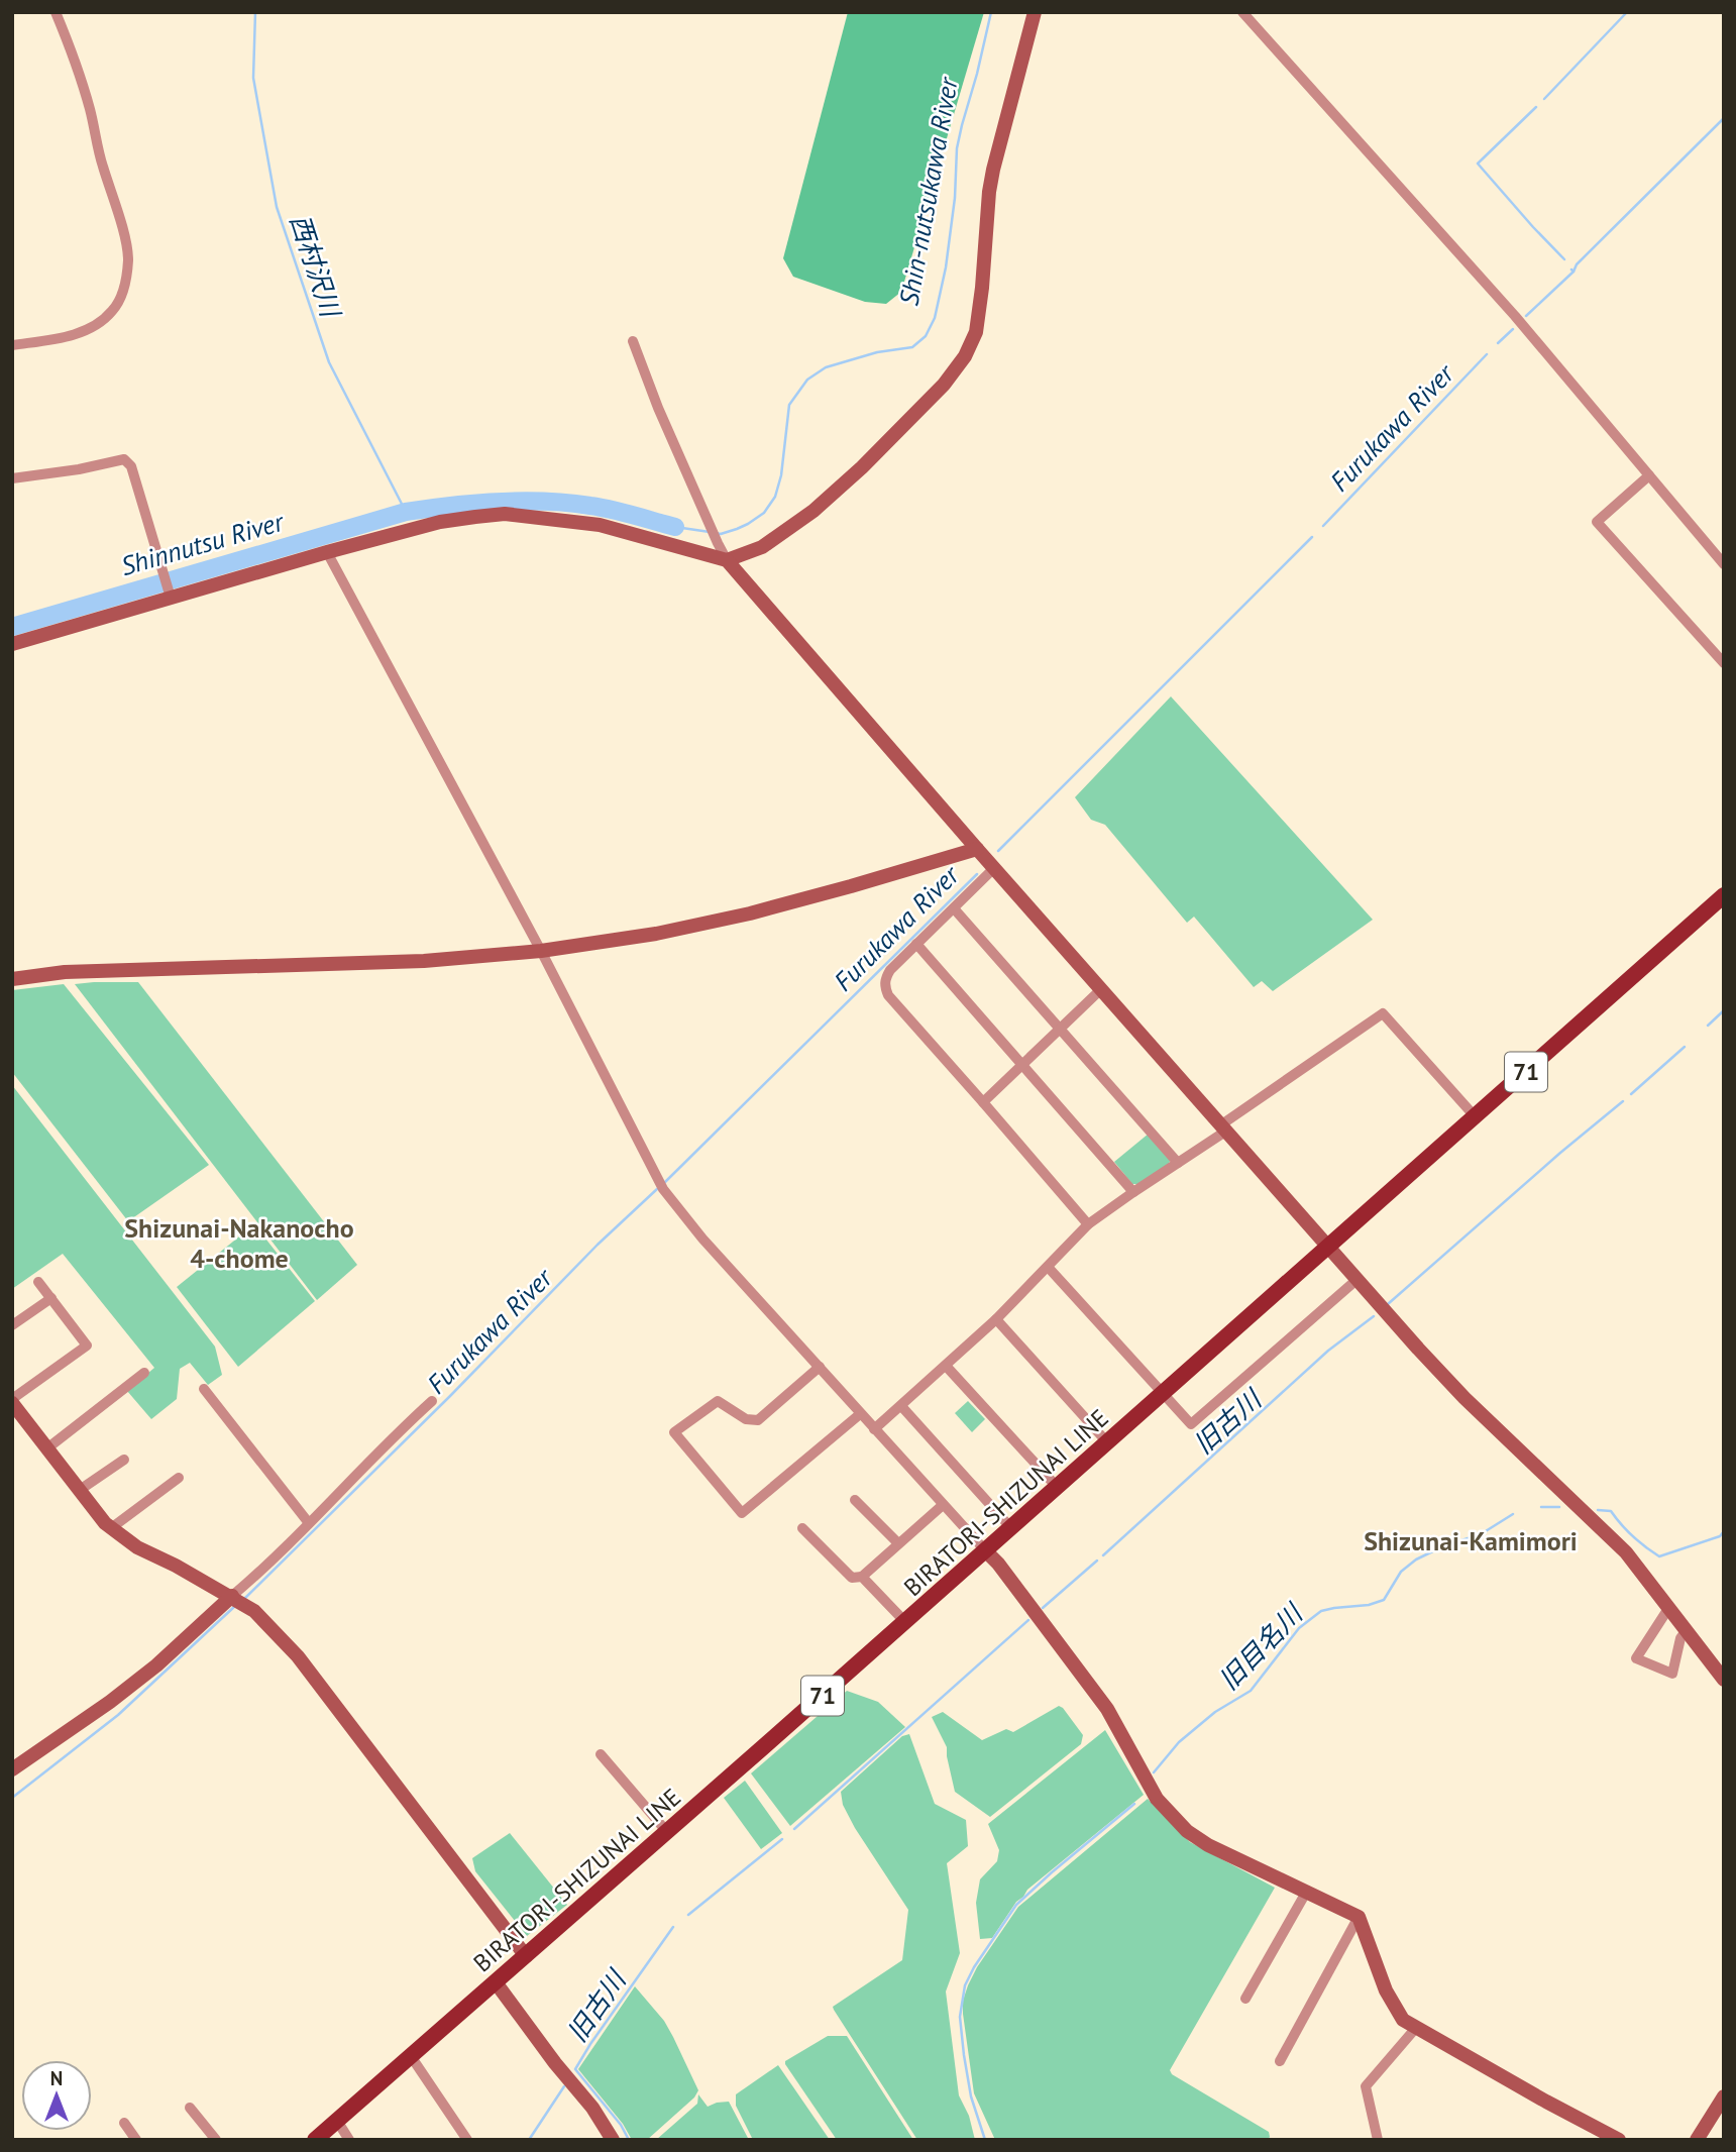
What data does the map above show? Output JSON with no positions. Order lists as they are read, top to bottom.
{
  "streets": {
    "main road": ["71", "BIRATORI-SHIZUNAI LINE"]
  },
  "districts": ["Shizunai-Nakanocho 4-chome", "Shizunai-Kamimori"],
  "water": [
    "Shin-nutsukawa River",
    "西村沢川",
    "Furukawa River",
    "Shinnutsu River",
    "旧古川",
    "旧目名川"
  ],
  "north": "top"
}
